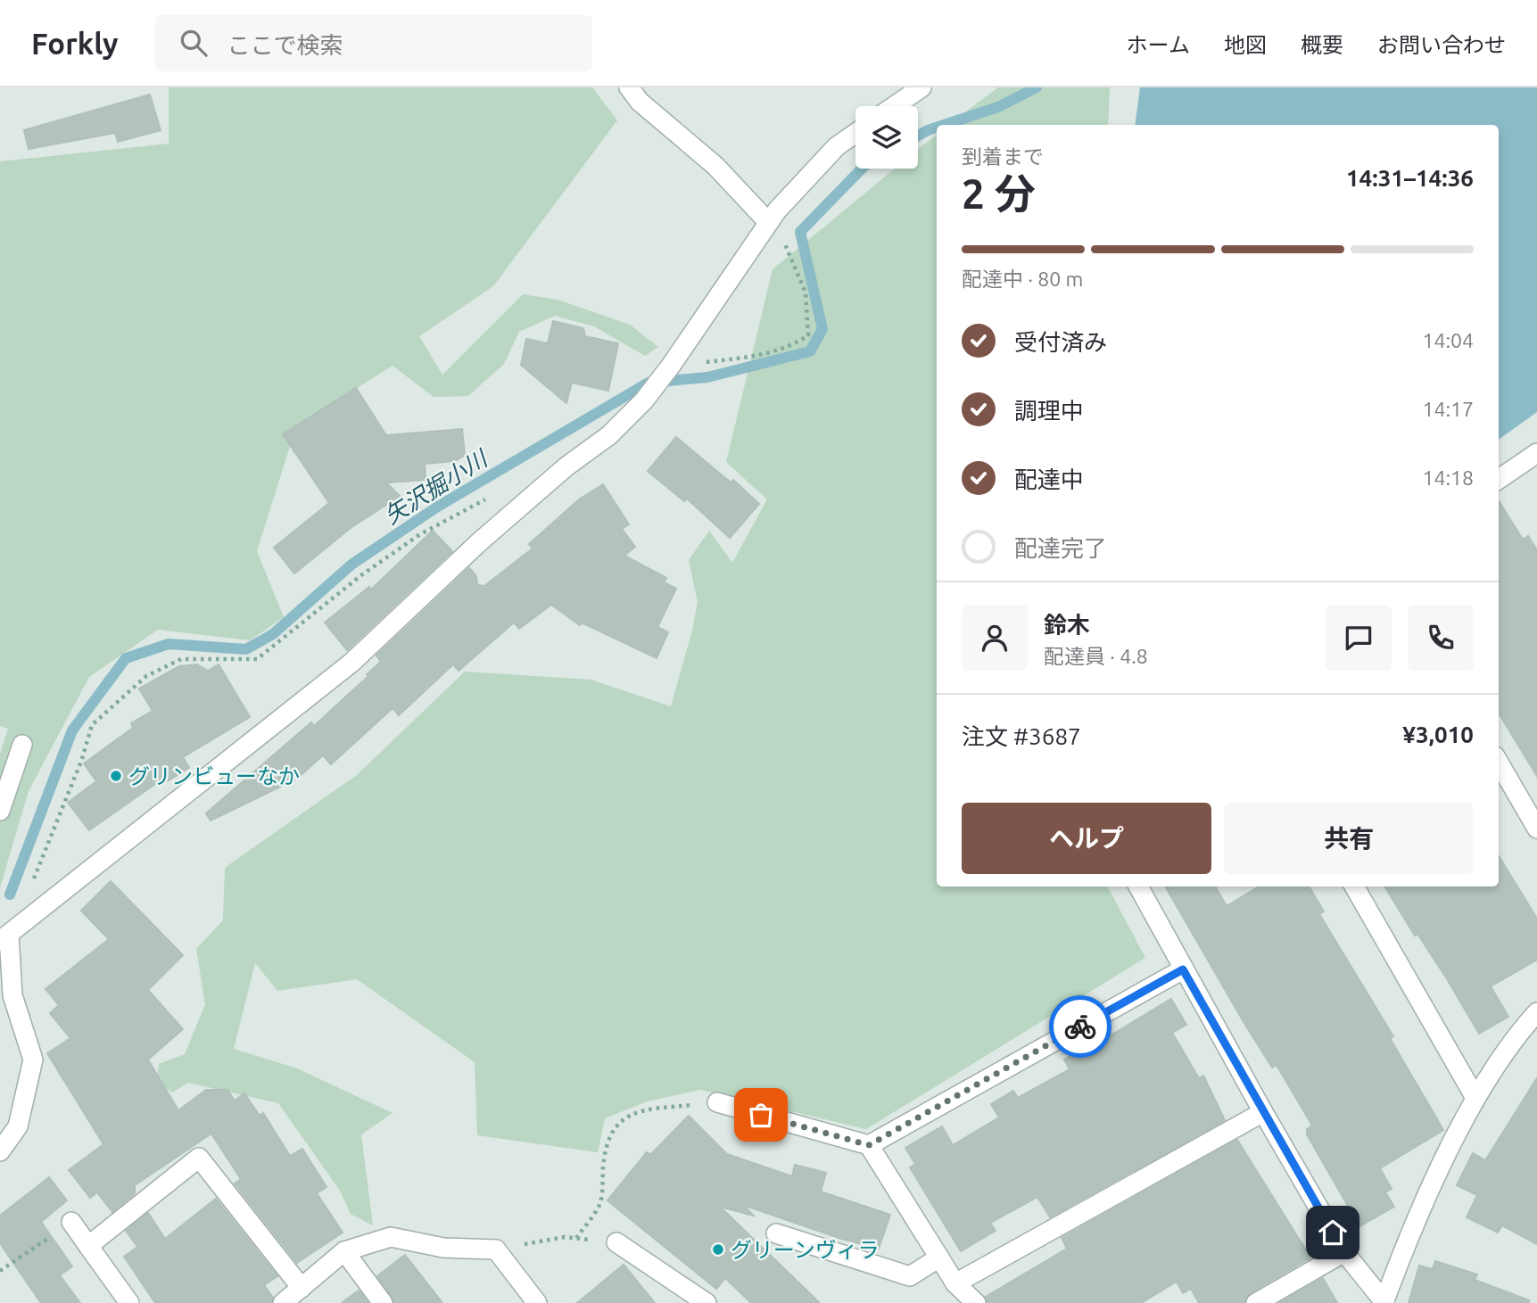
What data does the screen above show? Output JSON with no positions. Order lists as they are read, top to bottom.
{
  "water": ["矢沢掘小川"],
  "places": ["グリンビューなか", "グリーンヴィラ"],
  "page": {
    "header": "Forkly",
    "search": "ここで検索",
    "nav": [
      "ホーム",
      "地図",
      "概要",
      "お問い合わせ"
    ],
    "heading": ["2 分", "到着まで", "14:31–14:36"],
    "panel": [
      "鈴木",
      "配達員 · 4.8",
      "注文 #3687",
      "¥3,010"
    ],
    "bar": "配達中 · 80 m",
    "list": [
      ["受付済み", "14:04"],
      ["調理中", "14:17"],
      ["配達中", "14:18"],
      "配達完了"
    ],
    "buttons": ["ヘルプ", "共有"]
  }
}
